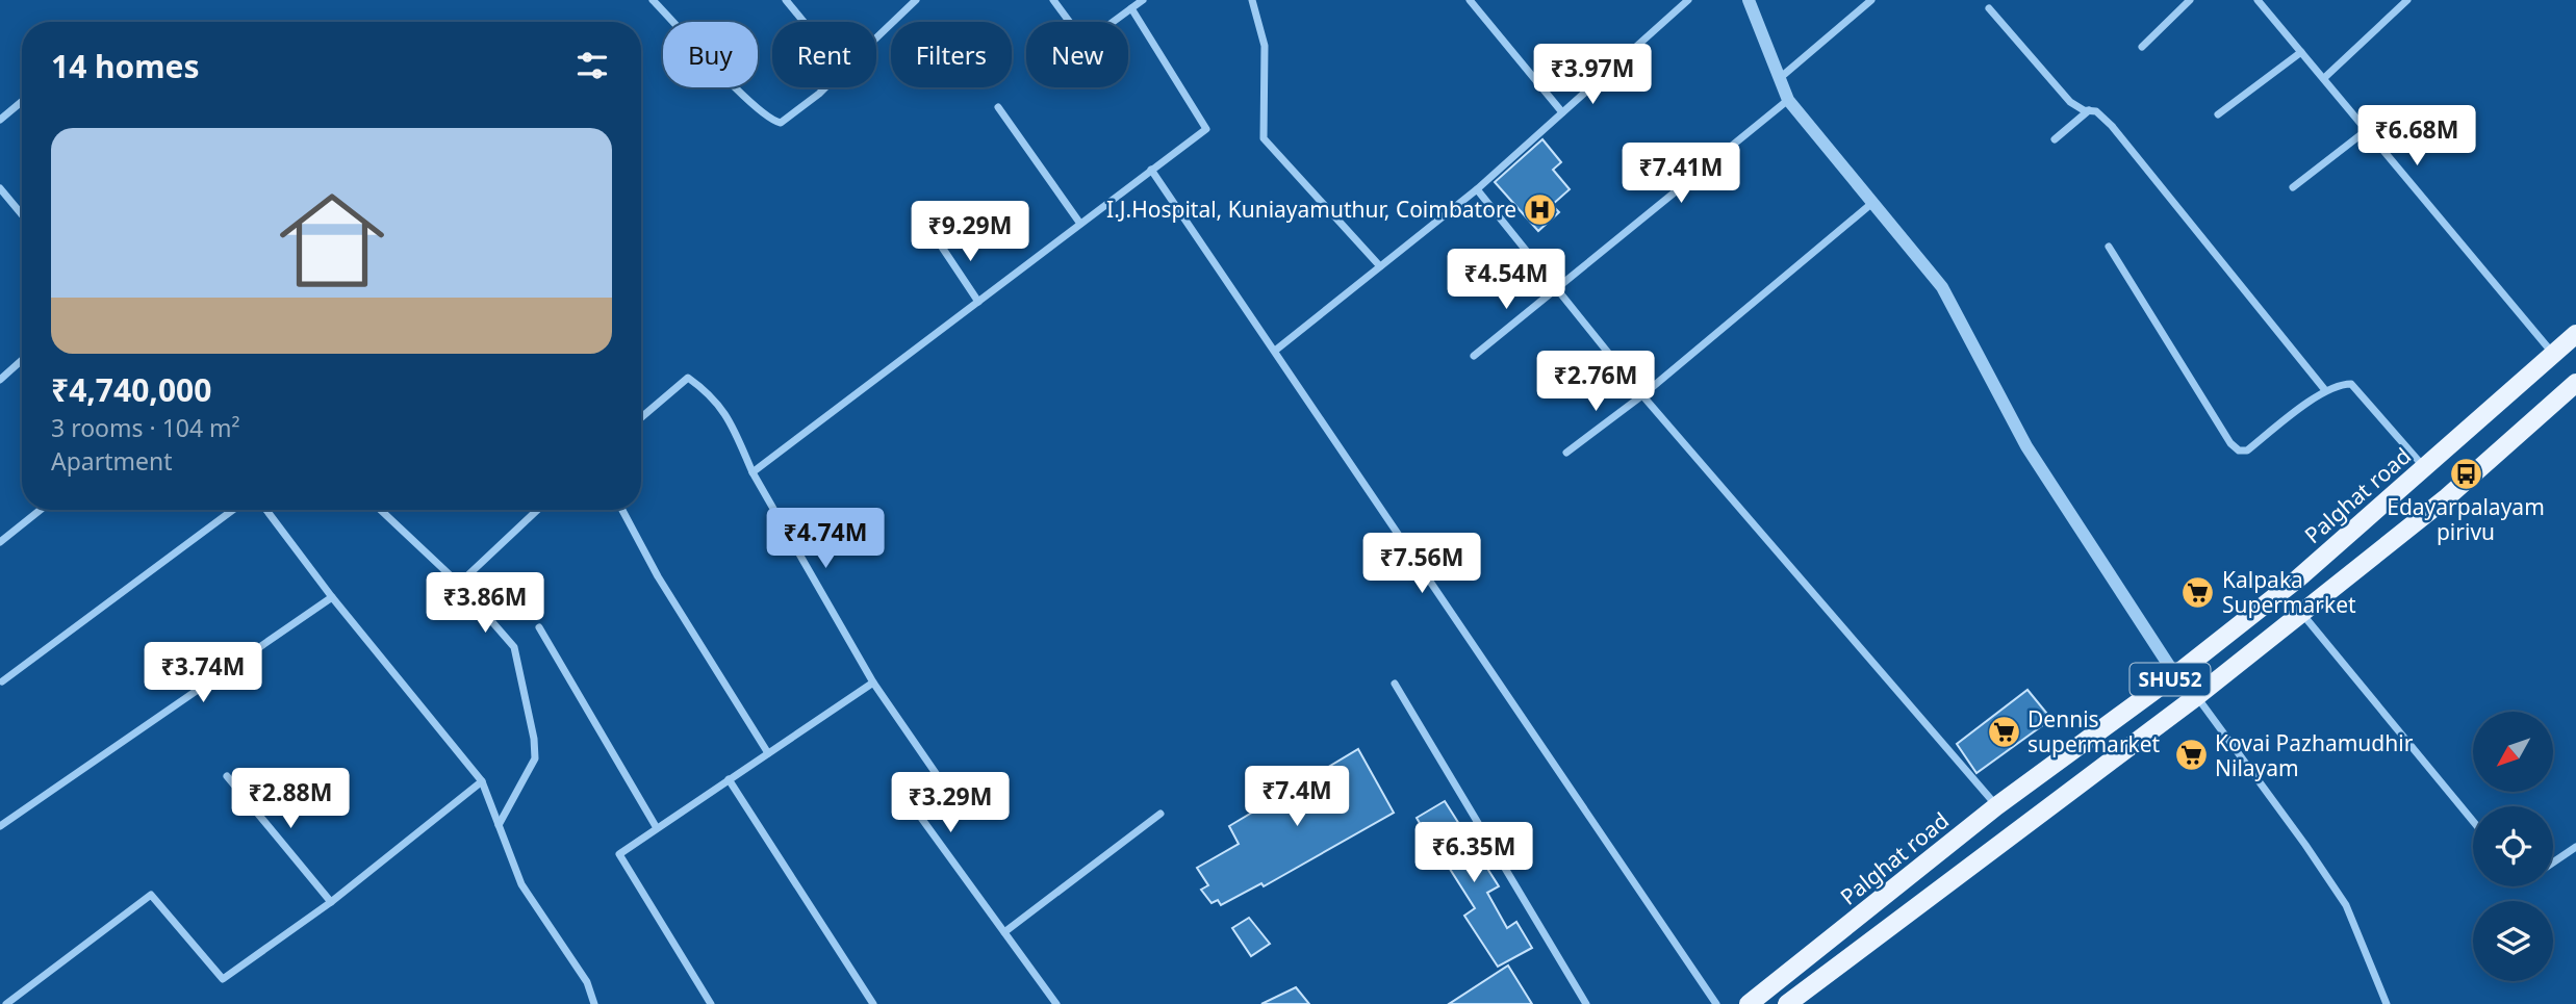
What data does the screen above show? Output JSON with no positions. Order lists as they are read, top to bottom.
{
  "streets": {
    "main road": ["Palghat road", "SHU52"]
  },
  "places": {
    "hospital": ["I.J.Hospital, Kuniayamuthur, Coimbatore"],
    "bus stop": ["Edayarpalayam pirivu"],
    "supermarket": ["Kalpaka Supermarket", "Dennis supermarket", "Kovai Pazhamudhir Nilayam"]
  },
  "north": "bottom left",
  "page": {
    "chip": [
      "Buy",
      "Rent",
      "Filters",
      "New"
    ],
    "heading": "14 homes",
    "price": [
      "₹3.97M",
      "₹6.68M",
      "₹7.41M",
      "₹9.29M",
      "₹4.54M",
      "₹2.76M",
      "₹4.74M",
      "₹7.56M",
      "₹3.86M",
      "₹3.74M",
      "₹7.4M",
      "₹2.88M",
      "₹3.29M",
      "₹6.35M"
    ],
    "list": [
      {
        "name": "₹4,740,000",
        "note": "3 rooms · 104 m² · Apartment"
      }
    ]
  }
}
